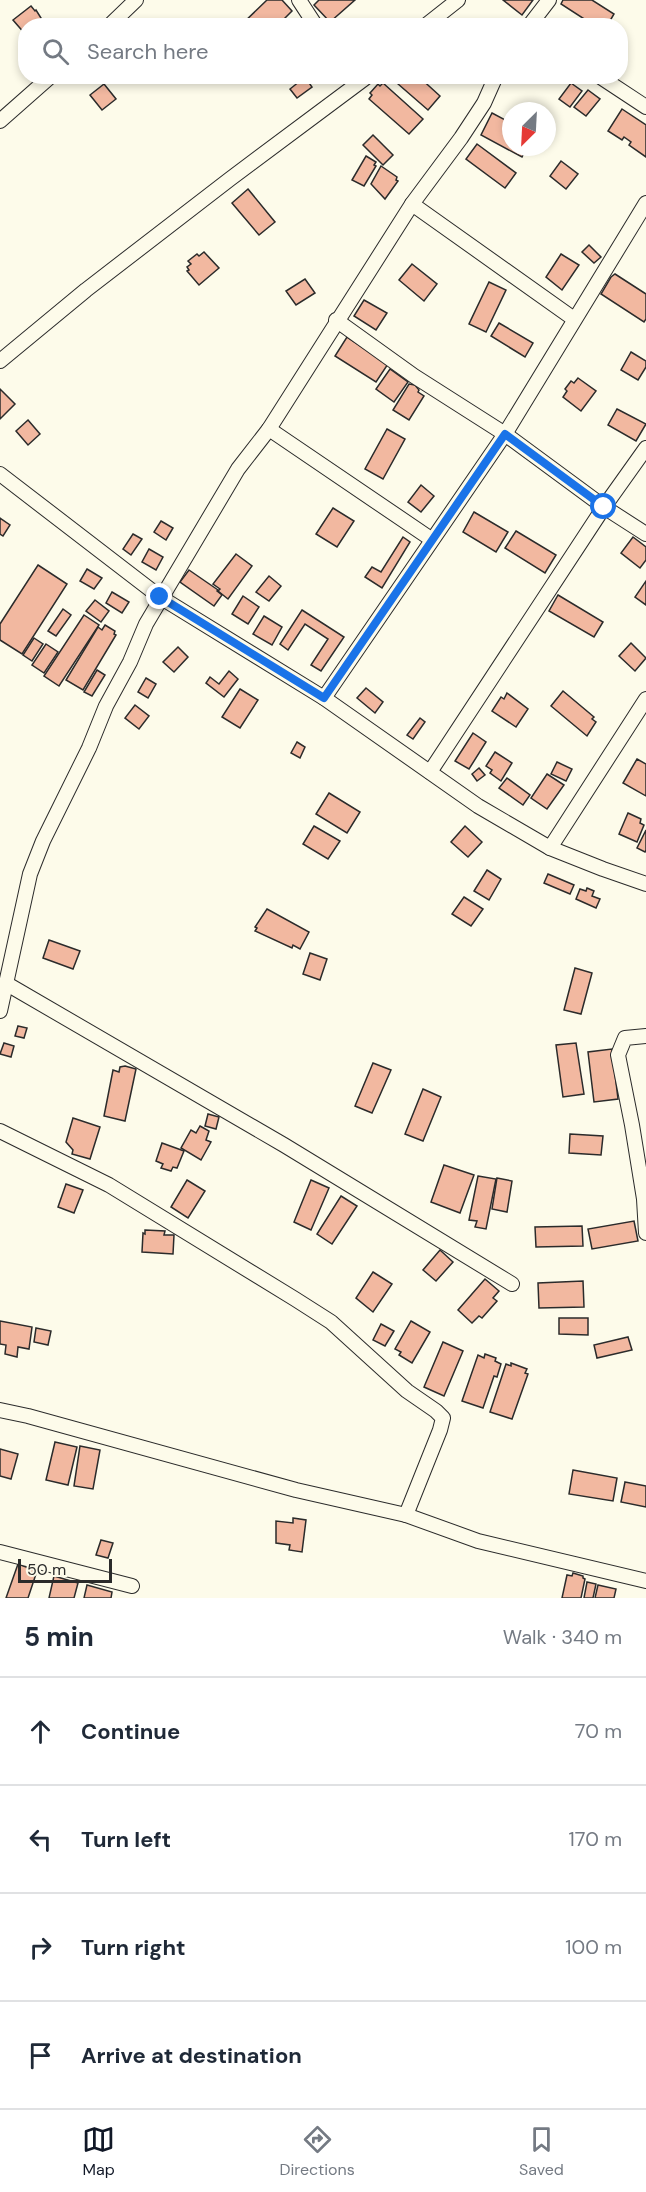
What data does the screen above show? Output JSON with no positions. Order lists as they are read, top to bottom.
{
  "scale_bar": "50 m",
  "north": "bottom left",
  "page": {
    "search": "Search here",
    "scale": "50 m",
    "heading": ["5 min", "Walk · 340 m"],
    "list": [
      ["Continue", "70 m"],
      ["Turn left", "170 m"],
      ["Turn right", "100 m"],
      "Arrive at destination"
    ],
    "nav": ["Map", "Directions", "Saved"]
  }
}
